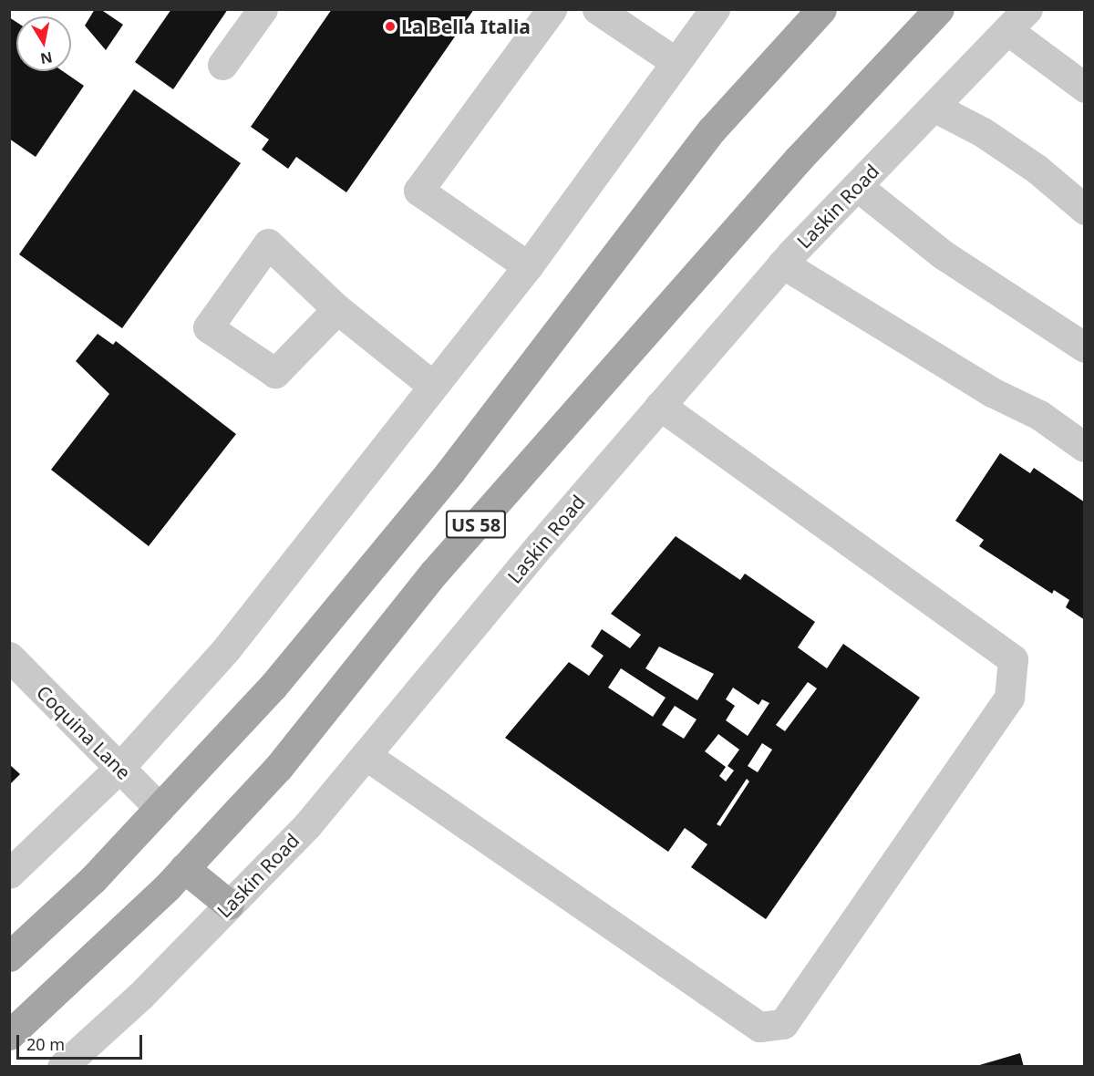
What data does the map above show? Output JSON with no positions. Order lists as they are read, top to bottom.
{
  "streets": {
    "main road": ["US 58"],
    "street": ["Laskin Road", "Coquina Lane"]
  },
  "crossings": [
    ["US 58", "Coquina Lane"]
  ],
  "places": ["La Bella Italia"],
  "scale_bar": "20 m",
  "north": "bottom"
}
